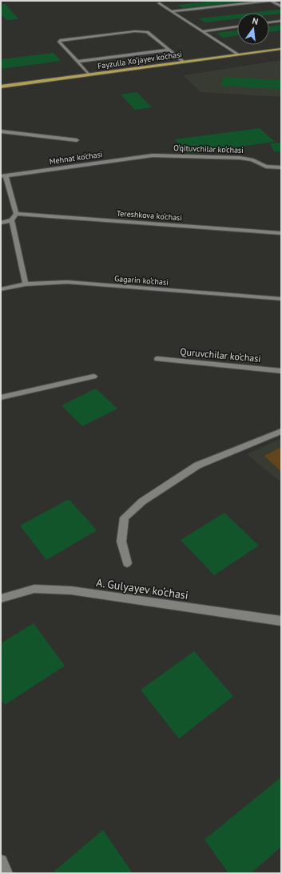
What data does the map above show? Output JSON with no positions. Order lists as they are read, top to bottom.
{
  "streets": {
    "main road": ["Fayzulla Xo‘jayev ko‘chasi"],
    "street": [
      "O‘qituvchilar ko‘chasi",
      "Mehnat ko‘chasi",
      "Tereshkova ko‘chasi",
      "Gagarin ko‘chasi",
      "Quruvchilar ko‘chasi",
      "A. Gulyayev ko‘chasi"
    ]
  },
  "crossings": [
    ["O‘qituvchilar ko‘chasi", "Mehnat ko‘chasi"]
  ],
  "north": "top"
}
